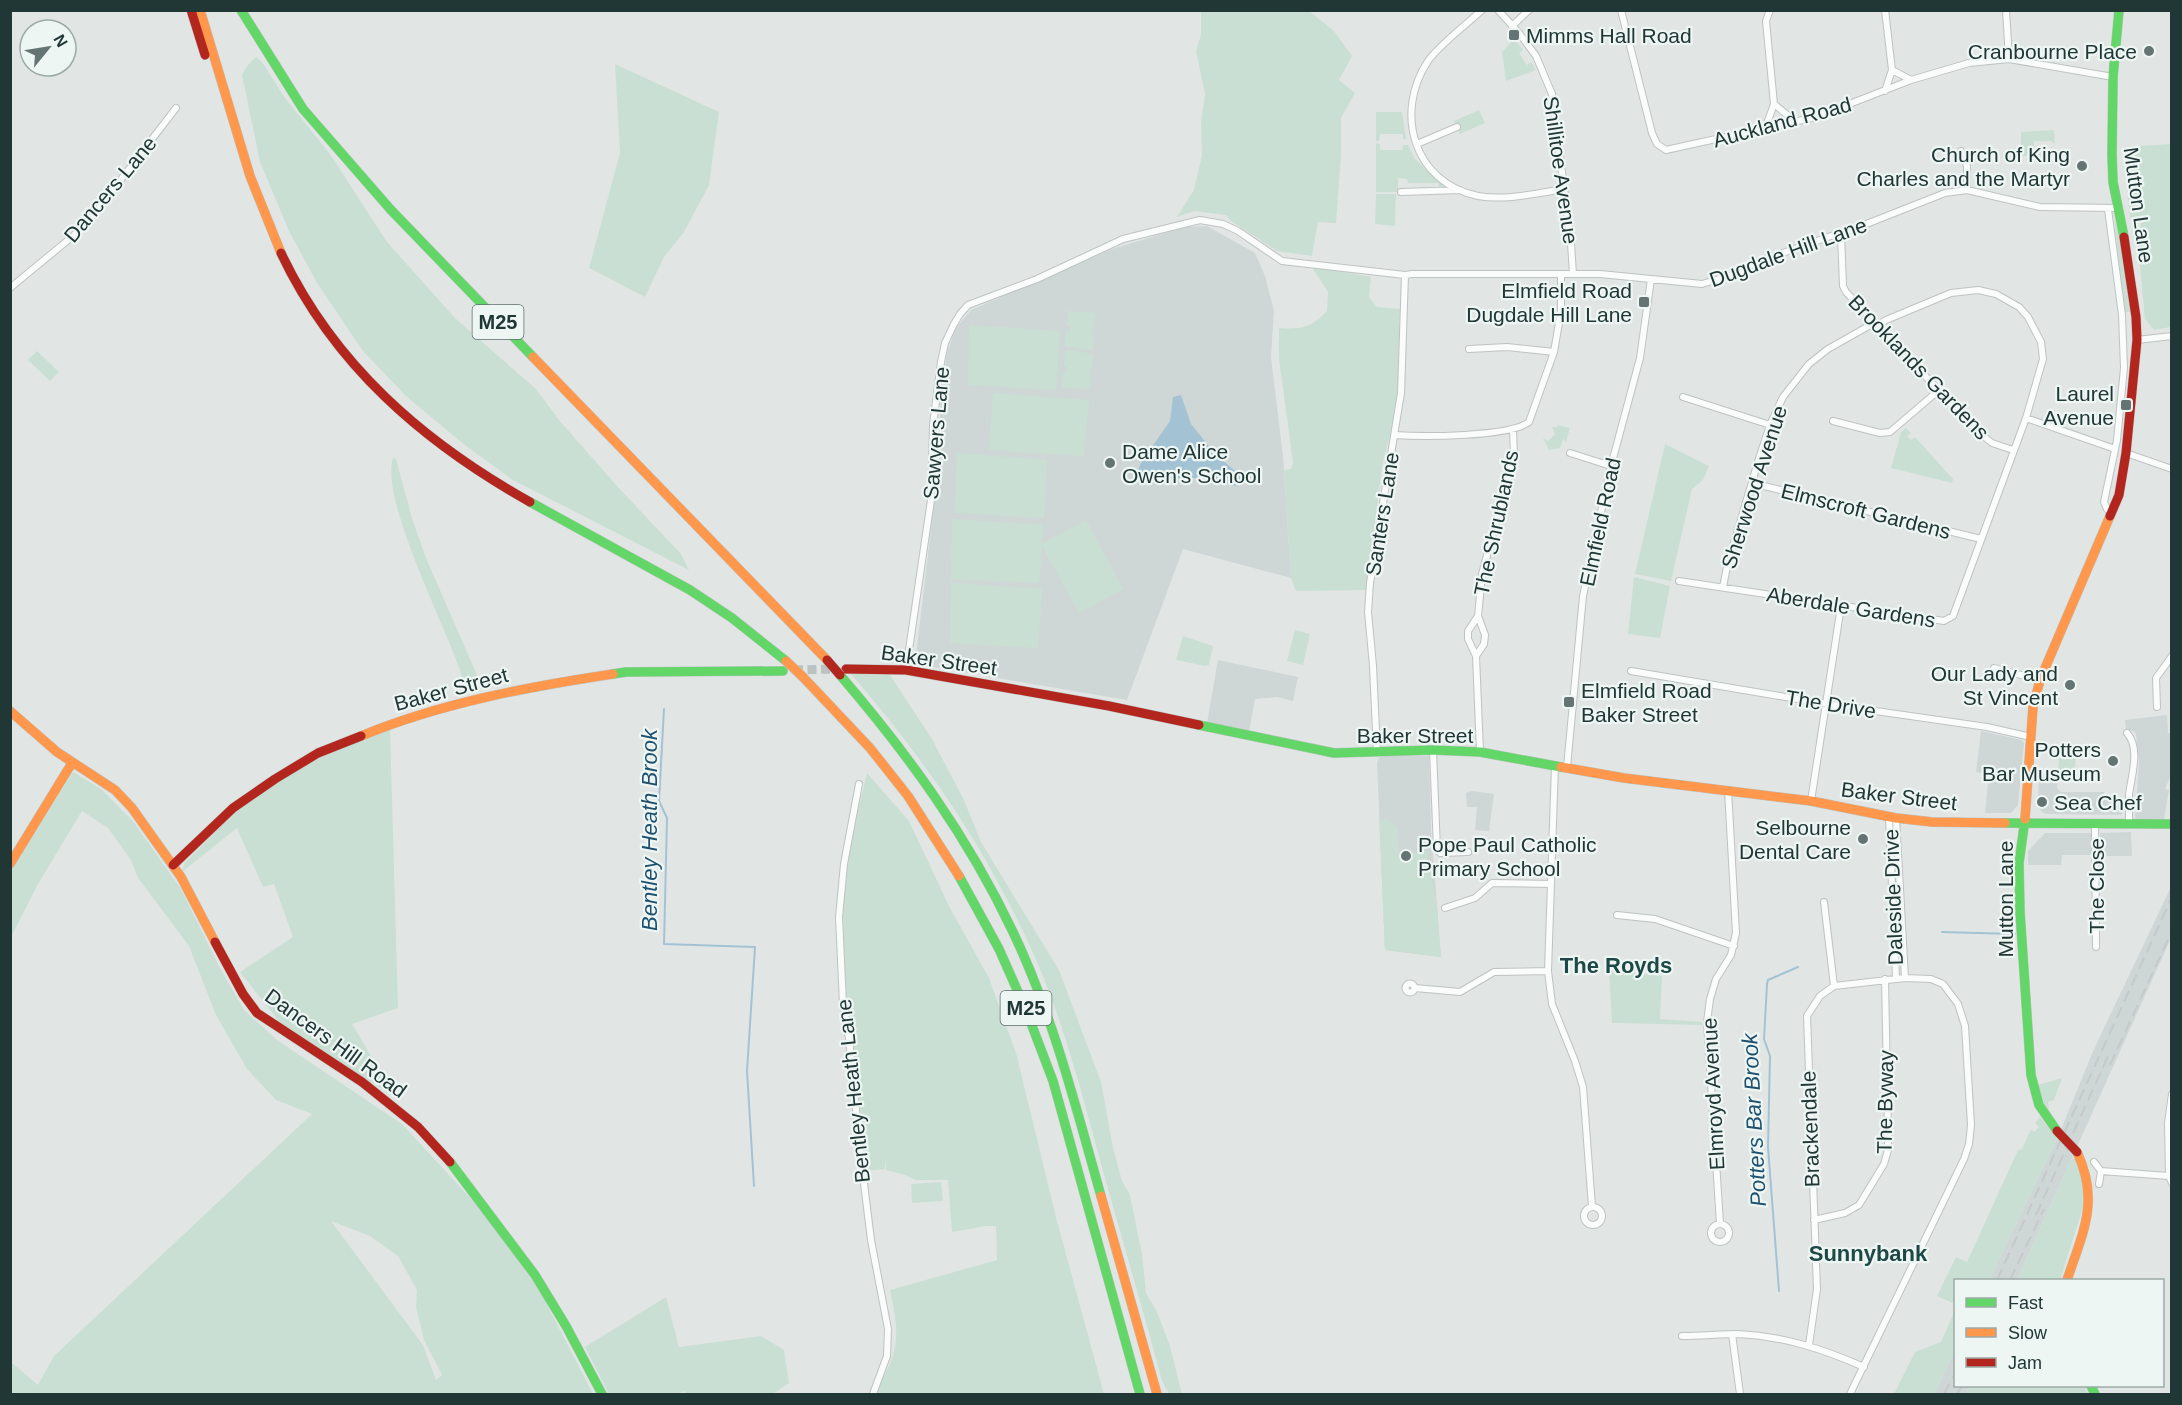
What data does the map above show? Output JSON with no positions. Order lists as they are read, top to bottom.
{
  "streets": {
    "main road": [
      "Mutton Lane",
      "M25",
      "Baker Street",
      "Dancers Hill Road"
    ],
    "street": [
      "Auckland Road",
      "Shillitoe Avenue",
      "Dancers Lane",
      "Dugdale Hill Lane",
      "Brooklands Gardens",
      "Sawyers Lane",
      "Sherwood Avenue",
      "Elmscroft Gardens",
      "Santers Lane",
      "Elmfield Road",
      "The Shrublands",
      "Aberdale Gardens",
      "The Drive",
      "The Close",
      "Daleside Drive",
      "Bentley Heath Lane",
      "Elmroyd Avenue",
      "The Byway",
      "Brackendale"
    ]
  },
  "crossings": [
    ["Auckland Road", "Mutton Lane"],
    ["Shillitoe Avenue", "Dugdale Hill Lane"],
    ["Mutton Lane", "Dugdale Hill Lane"],
    ["Mutton Lane", "Baker Street"],
    ["Mutton Lane", "The Drive"],
    ["Dugdale Hill Lane", "Brooklands Gardens"],
    ["Dugdale Hill Lane", "Sawyers Lane"],
    ["Dugdale Hill Lane", "Santers Lane"],
    ["Dugdale Hill Lane", "Elmfield Road"],
    ["M25", "Baker Street"],
    ["Brooklands Gardens", "Sherwood Avenue"],
    ["Brooklands Gardens", "Aberdale Gardens"],
    ["Sawyers Lane", "Baker Street"],
    ["Sherwood Avenue", "Elmscroft Gardens"],
    ["Sherwood Avenue", "Aberdale Gardens"],
    ["Elmscroft Gardens", "Aberdale Gardens"],
    ["Santers Lane", "Baker Street"],
    ["Elmfield Road", "Baker Street"],
    ["The Shrublands", "Baker Street"],
    ["Baker Street", "The Close"],
    ["Baker Street", "Daleside Drive"],
    ["Baker Street", "Dancers Hill Road"],
    ["Baker Street", "Elmroyd Avenue"],
    ["The Byway", "Brackendale"]
  ],
  "districts": ["The Royds", "Sunnybank"],
  "water": ["Bentley Heath Brook", "Potters Bar Brook"],
  "places": {
    "transit": [
      "Mimms Hall Road",
      "Elmfield Road Dugdale Hill Lane",
      "Laurel Avenue",
      "Elmfield Road Baker Street"
    ],
    "other": [
      "Cranbourne Place",
      "Church of King Charles and the Martyr",
      "Dame Alice Owen's School",
      "Our Lady and St Vincent",
      "Potters Bar Museum",
      "Sea Chef",
      "Selbourne Dental Care",
      "Pope Paul Catholic Primary School"
    ]
  },
  "legend": ["Fast", "Slow", "Jam"],
  "north": "top right"
}
